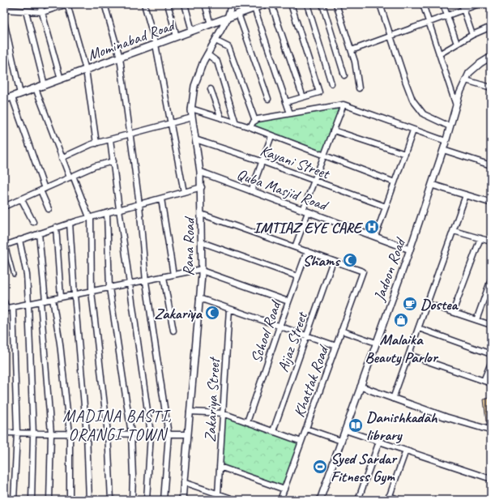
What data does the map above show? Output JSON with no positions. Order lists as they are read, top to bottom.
{
  "streets": {
    "main road": ["Mominabad Road"],
    "street": [
      "Kayani Street",
      "Quba Masjid Road",
      "Rana Road",
      "Jadoon Road",
      "School Road",
      "Aijaz Street",
      "Khattak Road",
      "Zakariya Street"
    ]
  },
  "crossings": [
    ["Mominabad Road", "Rana Road"],
    ["Kayani Street", "Rana Road"],
    ["Quba Masjid Road", "Rana Road"],
    ["Quba Masjid Road", "Jadoon Road"],
    ["Aijaz Street", "Khattak Road"]
  ],
  "districts": ["MADINA BASTI, ORANGI TOWN"],
  "places": {
    "hospital": ["IMTIAZ EYE CARE"],
    "mosque": ["Shams", "Zakariya"],
    "cafe": ["Dostea"],
    "shop": ["Malaika Beauty Parlor"],
    "library": ["Danishkadah library"],
    "sports": ["Syed Sardar Fitness Gym"]
  }
}
